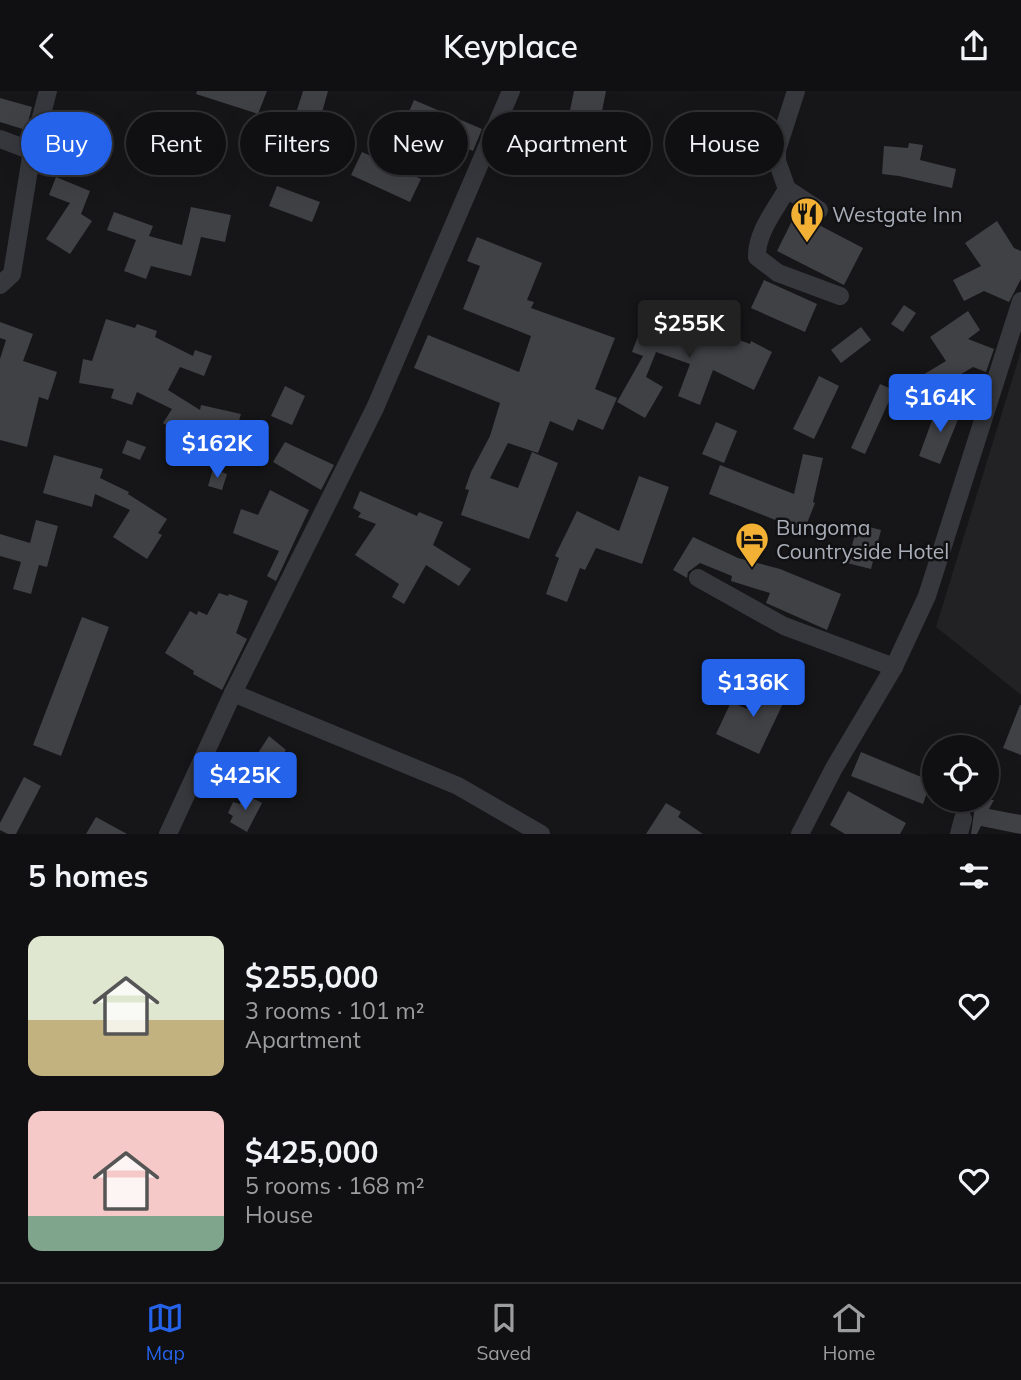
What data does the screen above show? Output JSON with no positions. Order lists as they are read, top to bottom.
{
  "places": {
    "restaurant": ["Westgate Inn"],
    "hotel": ["Bungoma Countryside Hotel"]
  },
  "page": {
    "header": "Keyplace",
    "chip": [
      "Buy",
      "Rent",
      "Filters",
      "New",
      "Apartment",
      "House"
    ],
    "price": [
      "$255K",
      "$164K",
      "$162K",
      "$136K",
      "$425K"
    ],
    "heading": "5 homes",
    "list": [
      {
        "name": "$255,000",
        "note": "3 rooms · 101 m² · Apartment"
      },
      {
        "name": "$425,000",
        "note": "5 rooms · 168 m² · House"
      }
    ],
    "tabs": ["Map", "Saved", "Home"]
  }
}
